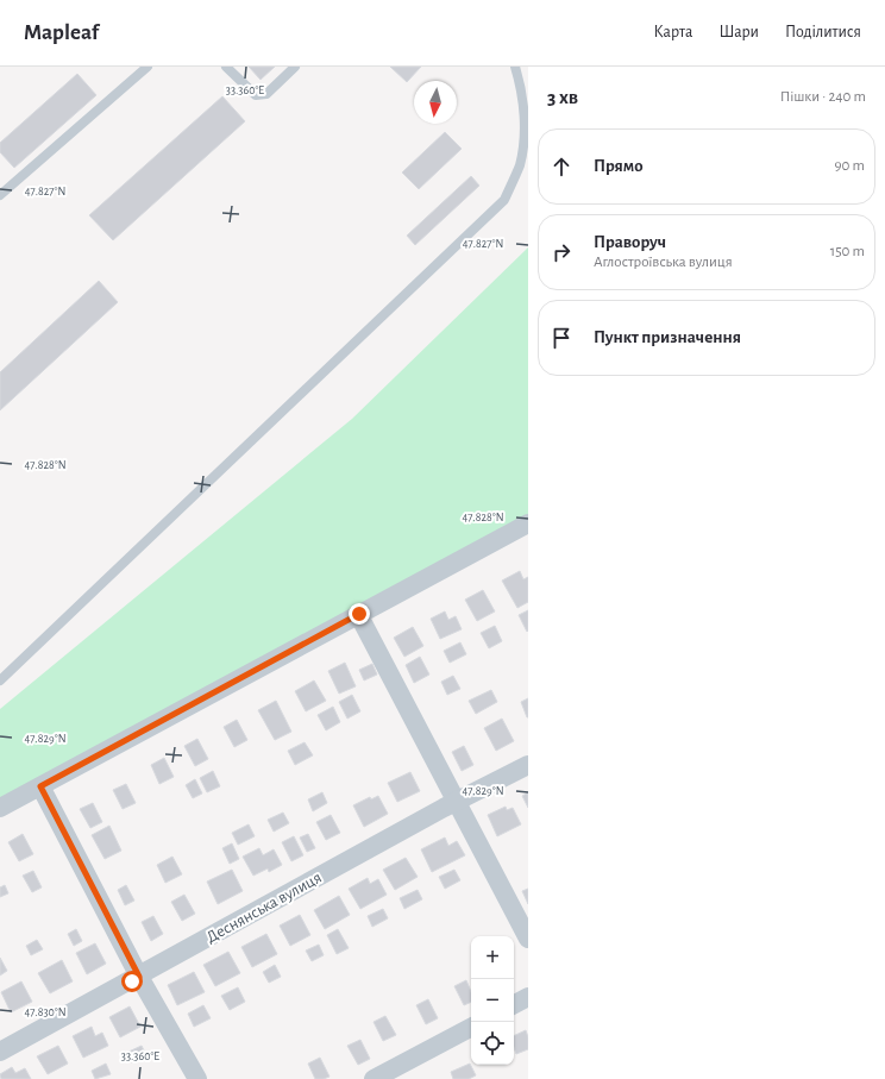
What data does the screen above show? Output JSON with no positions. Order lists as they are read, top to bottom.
{
  "streets": {
    "street": ["Деснянська вулиця"]
  },
  "north": "bottom",
  "page": {
    "header": "Mapleaf",
    "nav": ["Карта", "Шари", "Поділитися"],
    "heading": ["3 хв", "Пішки · 240 m"],
    "list": [
      ["Прямо", "90 m"],
      ["Праворуч", "Аглостроївська вулиця", "150 m"],
      "Пункт призначення"
    ],
    "map_buttons": ["+", "−"]
  },
  "coordinates": [
    "33.360°E",
    "47.827°N",
    "47.828°N",
    "47.829°N",
    "47.830°N"
  ]
}
